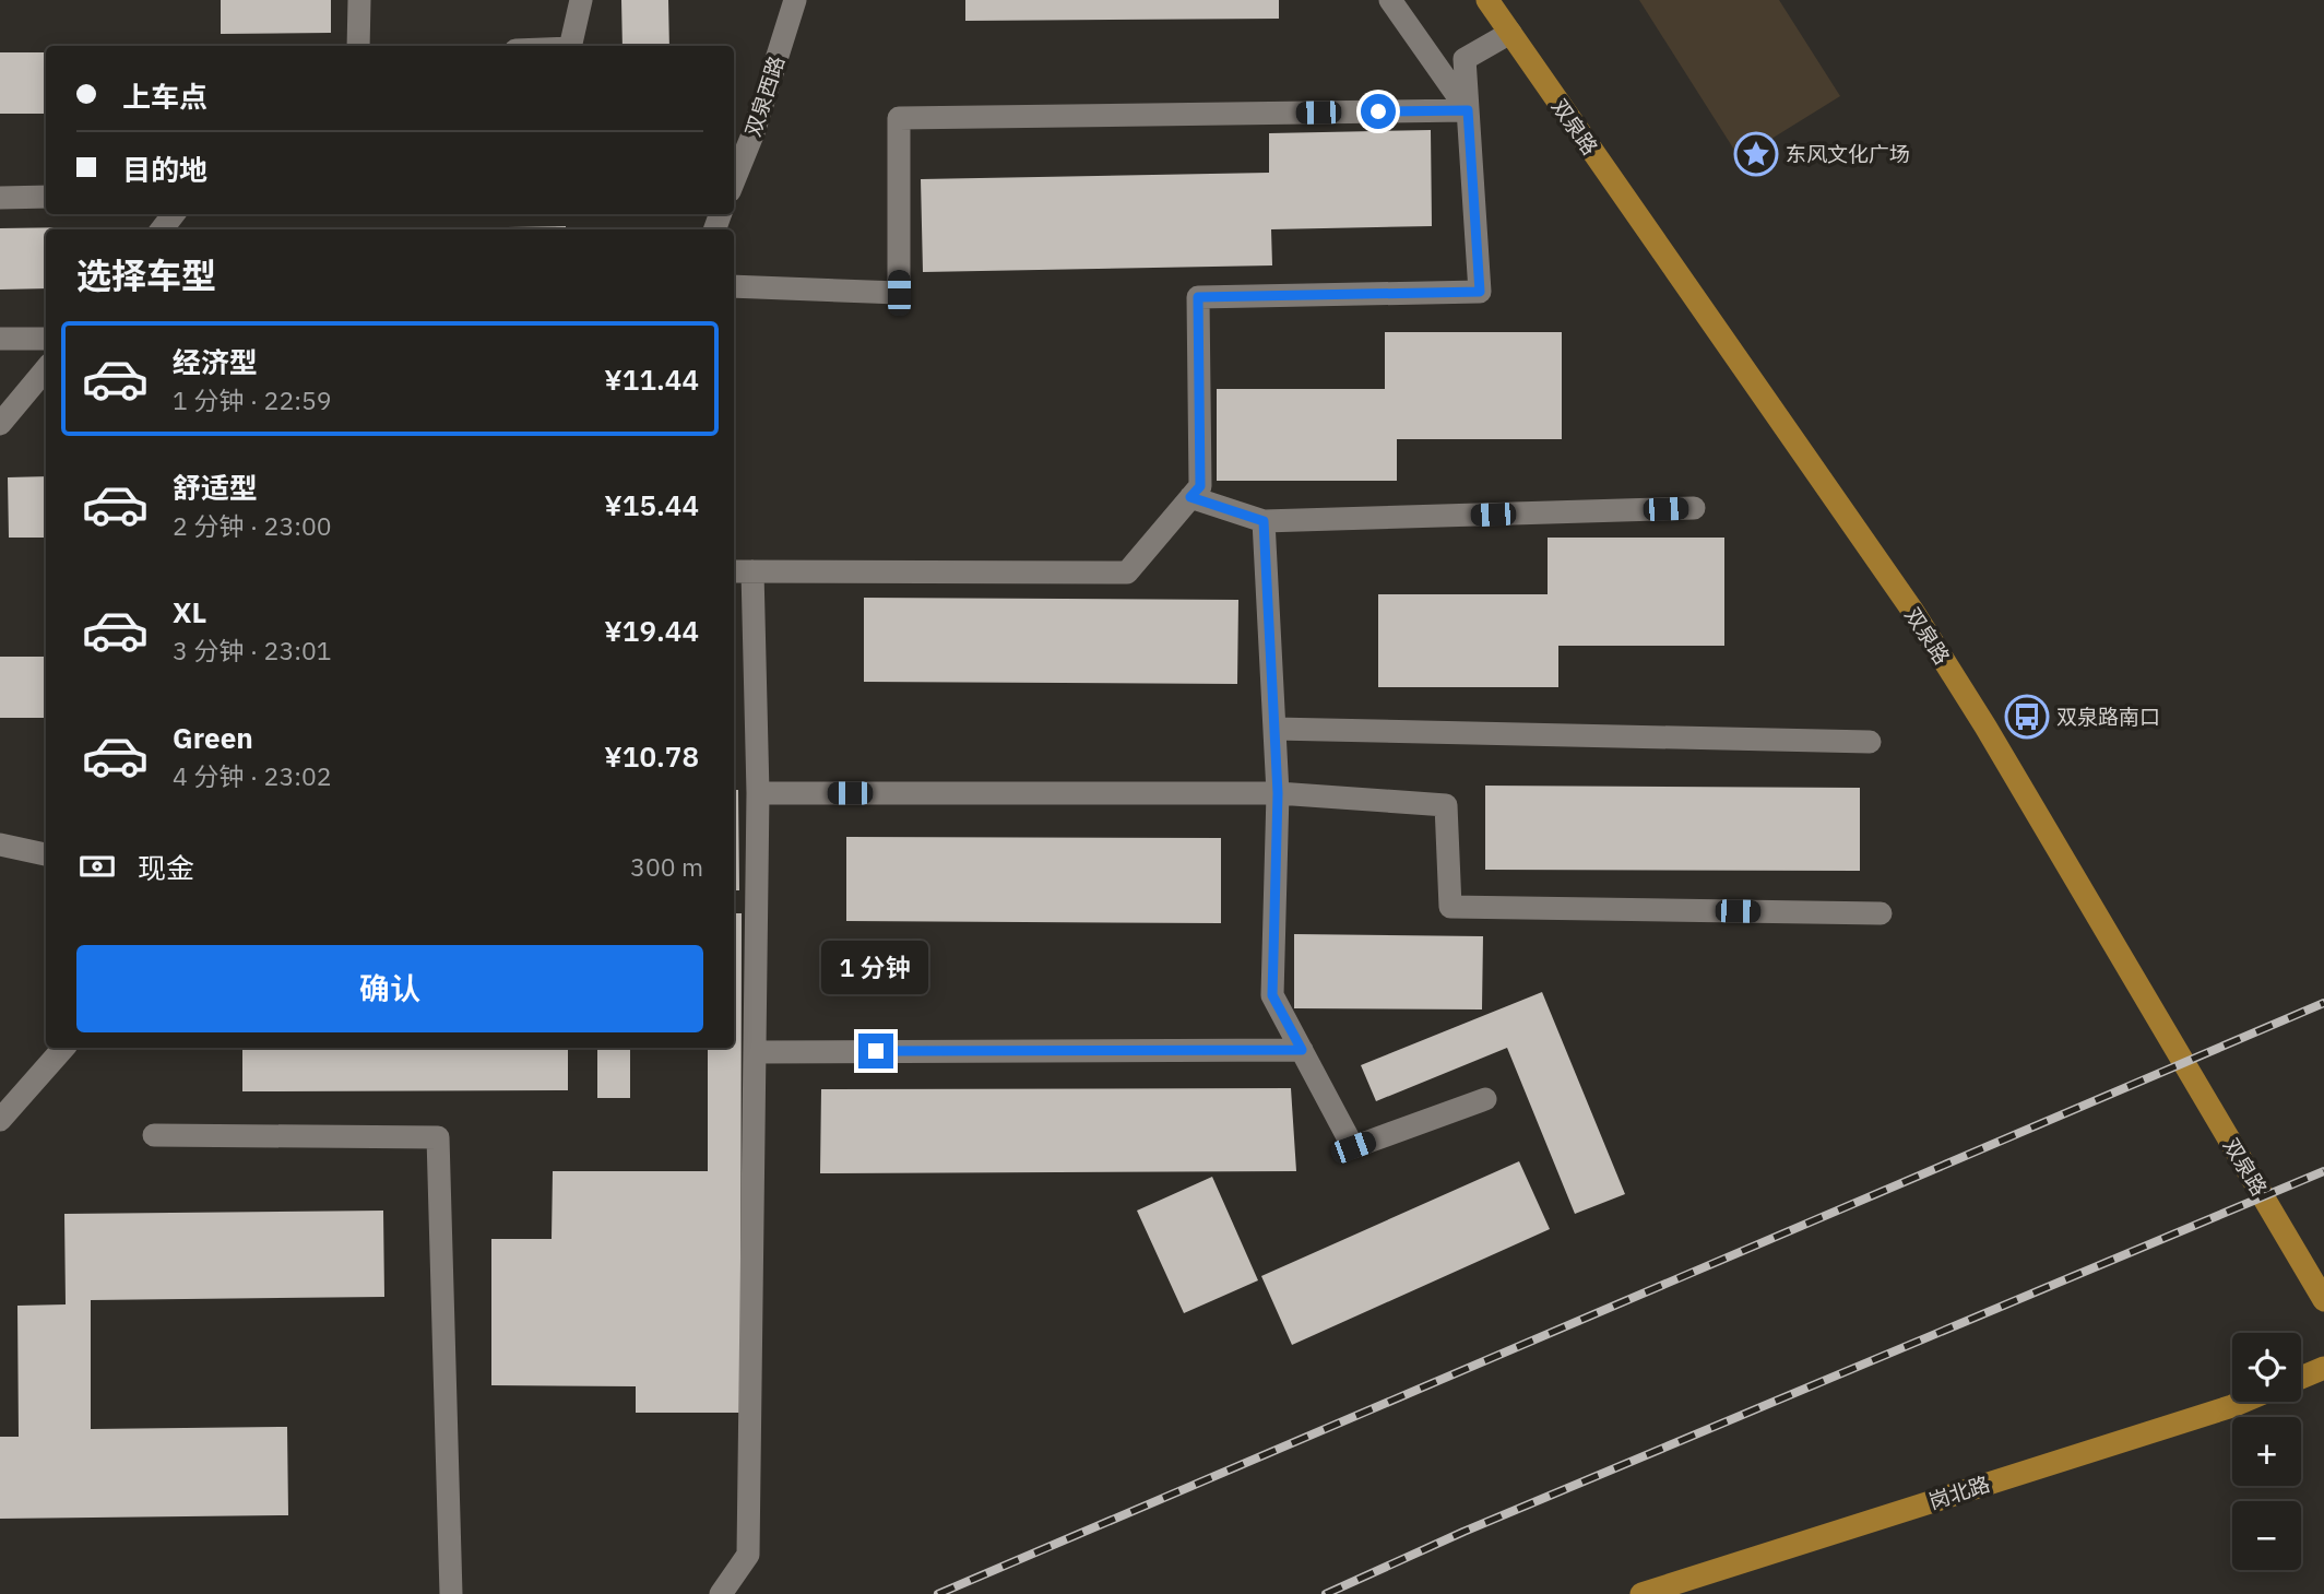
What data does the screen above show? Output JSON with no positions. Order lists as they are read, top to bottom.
{
  "streets": {
    "main road": ["双泉路", "岗北路"],
    "street": ["双泉西路"]
  },
  "places": {
    "place": ["东风文化广场"],
    "bus stop": ["双泉路南口"]
  },
  "page": {
    "banner": ["上车点", "目的地"],
    "heading": "选择车型",
    "list": [
      {
        "name": "经济型",
        "note": "1 分钟 · 22:59",
        "value": "¥11.44"
      },
      {
        "name": "舒适型",
        "note": "2 分钟 · 23:00",
        "value": "¥15.44"
      },
      {
        "name": "XL",
        "note": "3 分钟 · 23:01",
        "value": "¥19.44"
      },
      {
        "name": "Green",
        "note": "4 分钟 · 23:02",
        "value": "¥10.78"
      }
    ],
    "pay": ["现金", "300 m"],
    "buttons": "确认",
    "bubble": "1 分钟",
    "map_buttons": ["+", "−"]
  }
}
